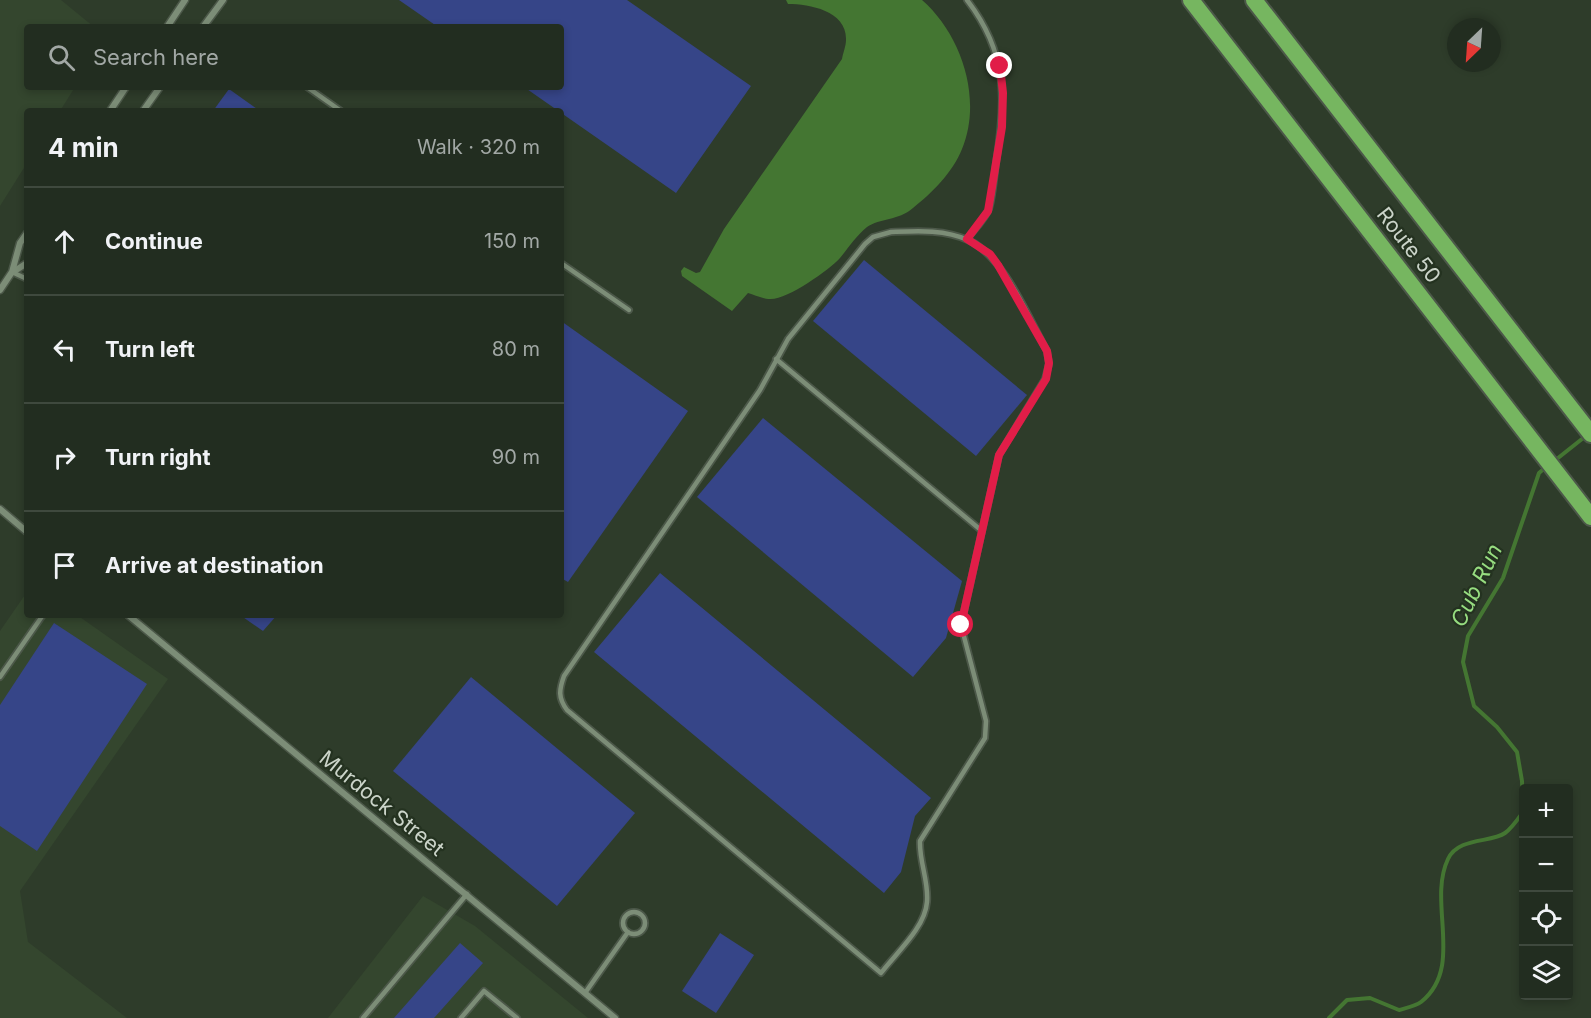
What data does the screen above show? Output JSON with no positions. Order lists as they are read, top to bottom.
{
  "streets": {
    "highway": ["Route 50"],
    "street": ["Murdock Street"]
  },
  "water": ["Cub Run"],
  "north": "bottom left",
  "page": {
    "search": "Search here",
    "heading": ["4 min", "Walk · 320 m"],
    "list": [
      ["Continue", "150 m"],
      ["Turn left", "80 m"],
      ["Turn right", "90 m"],
      "Arrive at destination"
    ],
    "map_buttons": ["+", "−"]
  }
}
